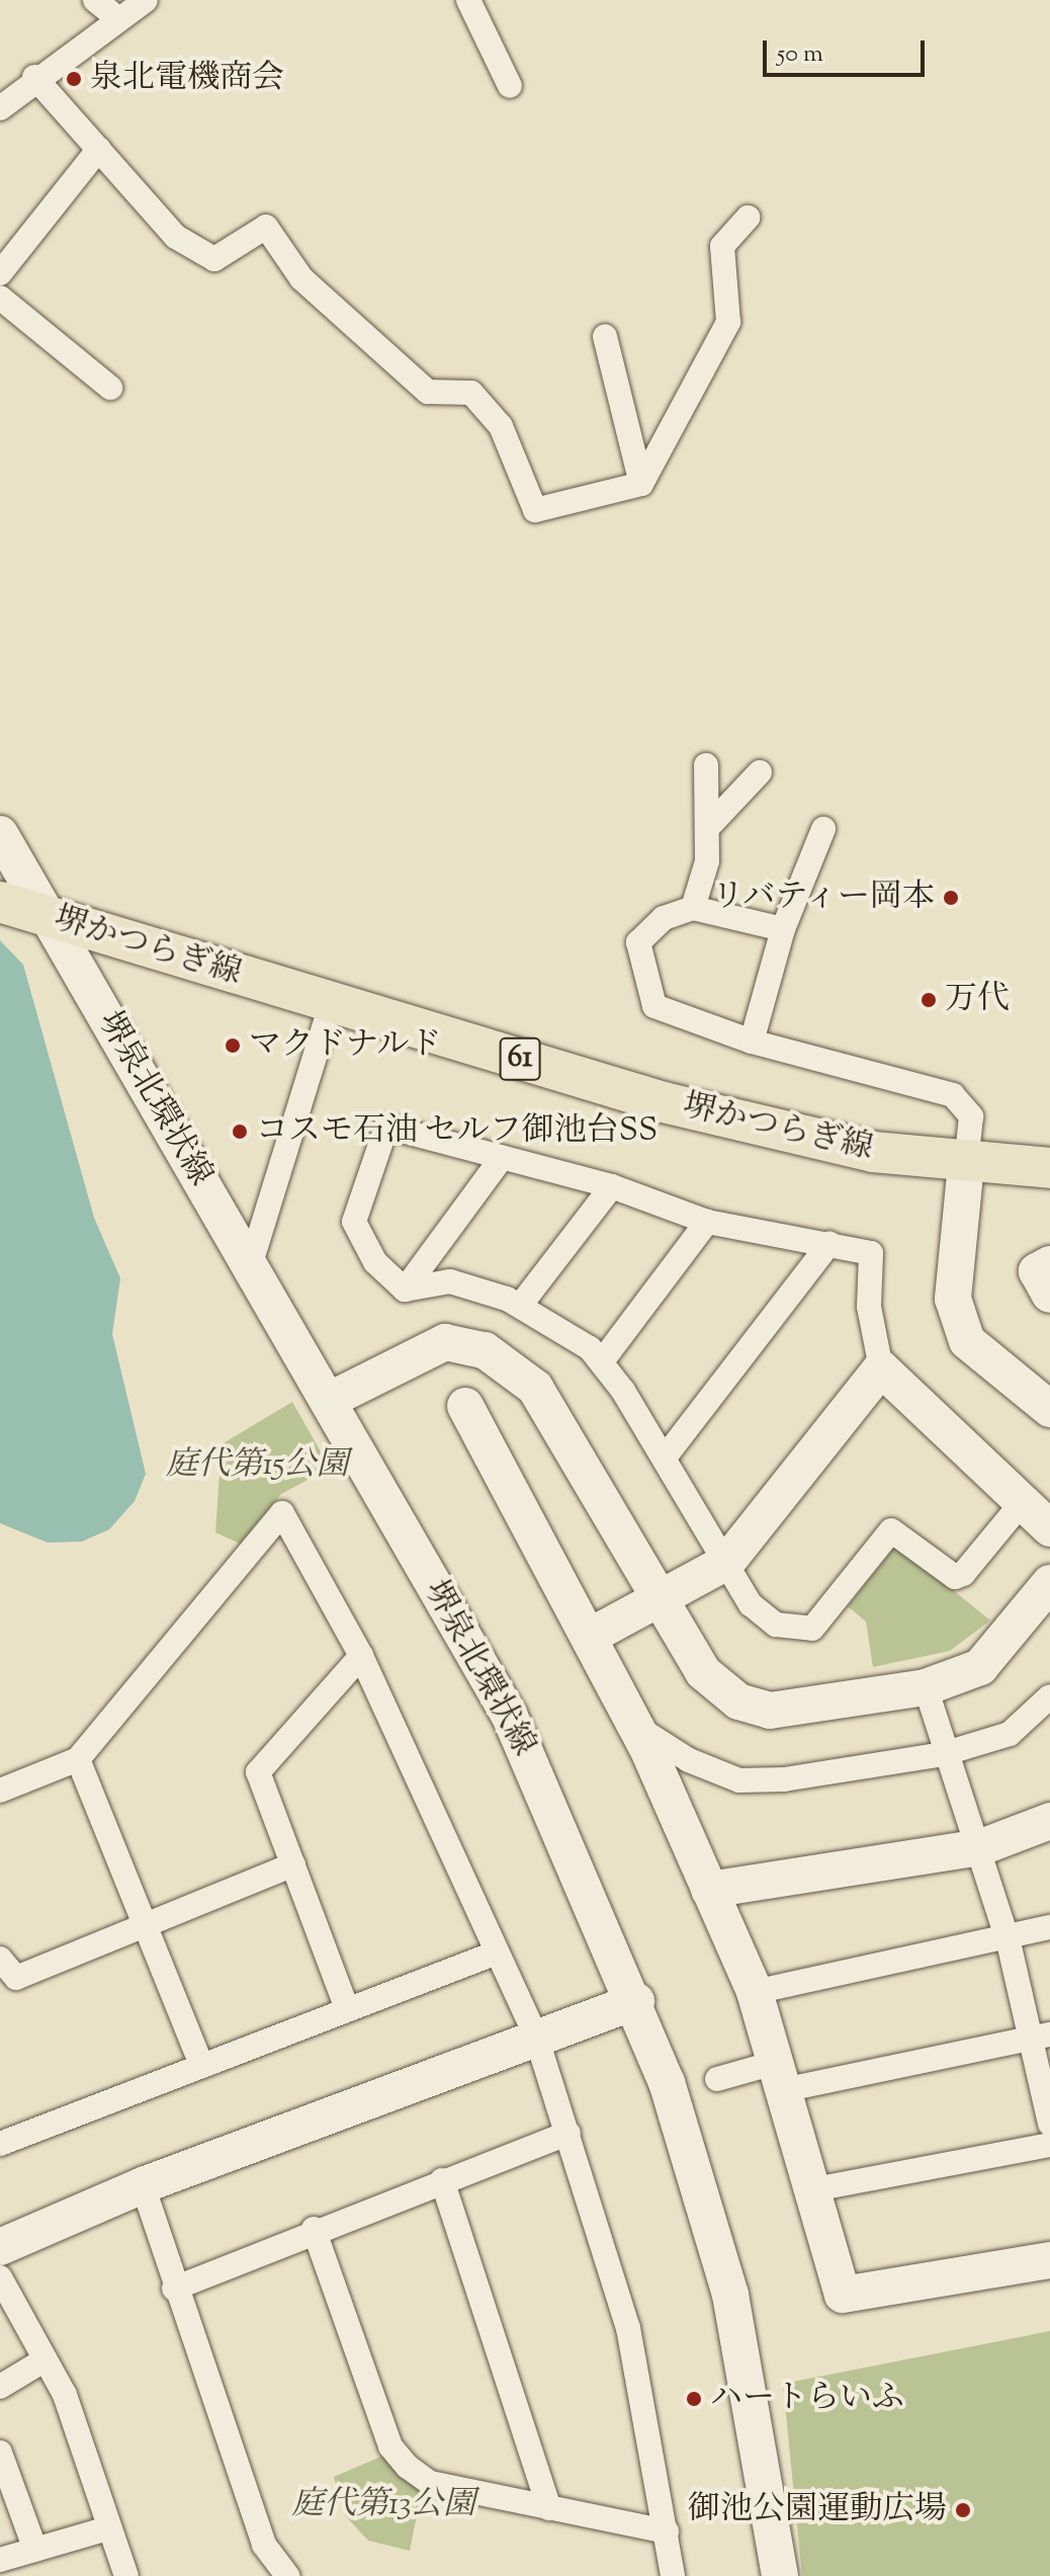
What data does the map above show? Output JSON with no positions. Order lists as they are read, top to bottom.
{
  "streets": {
    "main road": ["堺かつらぎ線", "61"],
    "street": ["堺泉北環状線"]
  },
  "crossings": [
    ["堺かつらぎ線", "堺泉北環状線"]
  ],
  "parks": ["庭代第15公園", "庭代第13公園"],
  "places": [
    "泉北電機商会",
    "リバティー岡本",
    "万代",
    "マクドナルド",
    "コスモ石油 セルフ御池台SS",
    "ハートらいふ",
    "御池公園運動広場"
  ],
  "scale_bar": "50 m"
}
